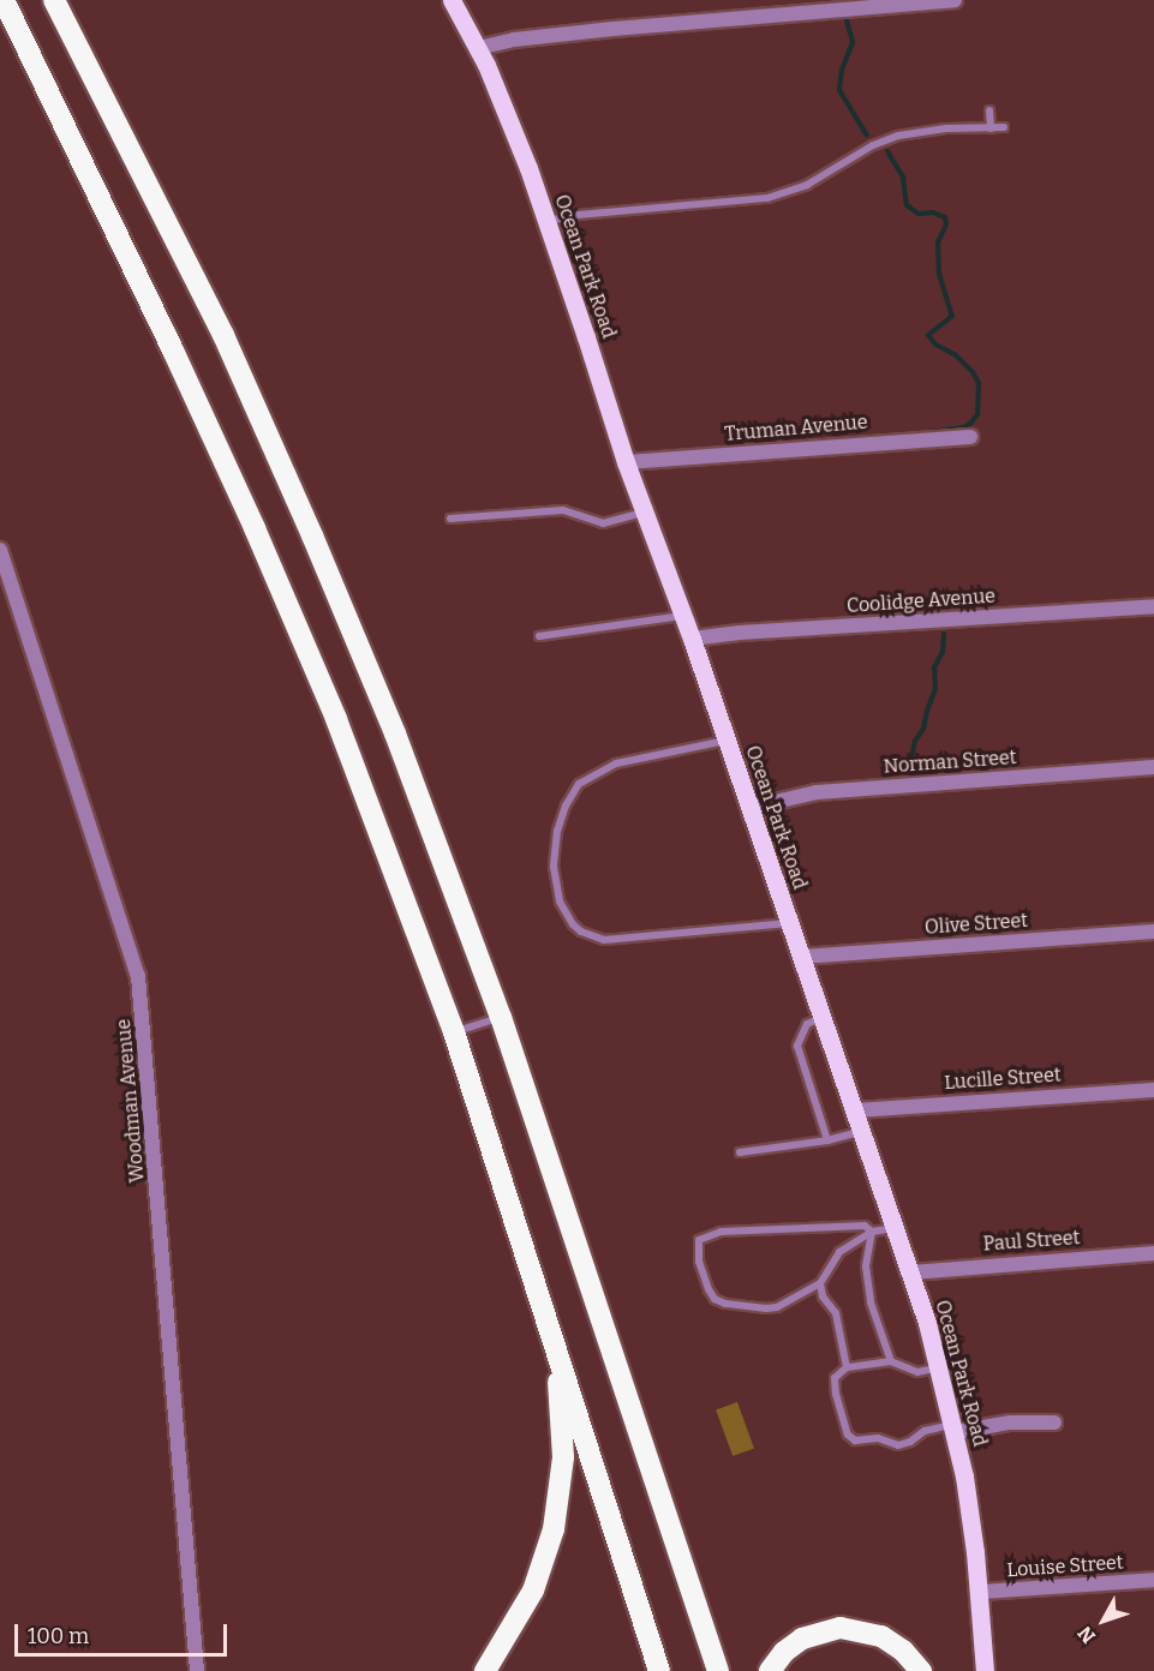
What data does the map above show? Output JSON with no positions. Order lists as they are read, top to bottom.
{
  "streets": {
    "main road": ["Ocean Park Road"],
    "street": [
      "Truman Avenue",
      "Coolidge Avenue",
      "Norman Street",
      "Olive Street",
      "Lucille Street",
      "Woodman Avenue",
      "Paul Street",
      "Louise Street"
    ]
  },
  "crossings": [
    ["Ocean Park Road", "Truman Avenue"],
    ["Ocean Park Road", "Coolidge Avenue"],
    ["Ocean Park Road", "Norman Street"],
    ["Ocean Park Road", "Olive Street"],
    ["Ocean Park Road", "Lucille Street"],
    ["Ocean Park Road", "Paul Street"],
    ["Ocean Park Road", "Louise Street"]
  ],
  "scale_bar": "100 m",
  "north": "bottom left"
}
